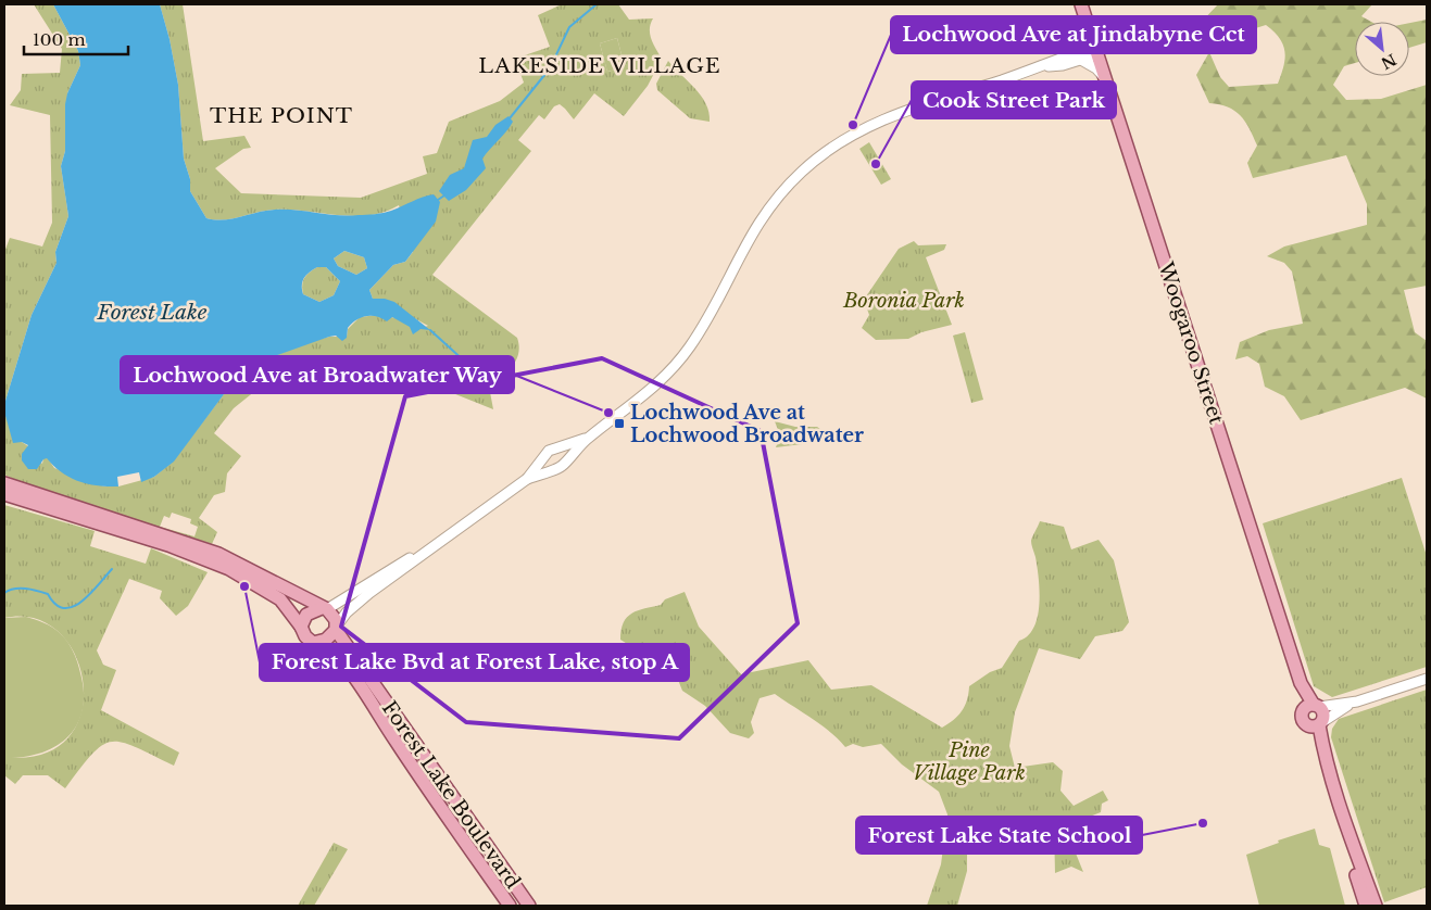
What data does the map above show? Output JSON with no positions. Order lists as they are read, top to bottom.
{
  "streets": {
    "main road": ["Woogaroo Street", "Forest Lake Boulevard"]
  },
  "districts": ["LAKESIDE VILLAGE", "THE POINT"],
  "water": ["Forest Lake"],
  "parks": ["Boronia Park", "Pine Village Park"],
  "places": {
    "other": [
      "Lochwood Ave at Jindabyne Cct",
      "Cook Street Park",
      "Lochwood Ave at Broadwater Way",
      "Forest Lake Bvd at Forest Lake, stop A",
      "Forest Lake State School"
    ],
    "transit": ["Lochwood Ave at Lochwood Broadwater"]
  },
  "scale_bar": "100 m",
  "north": "bottom right"
}
